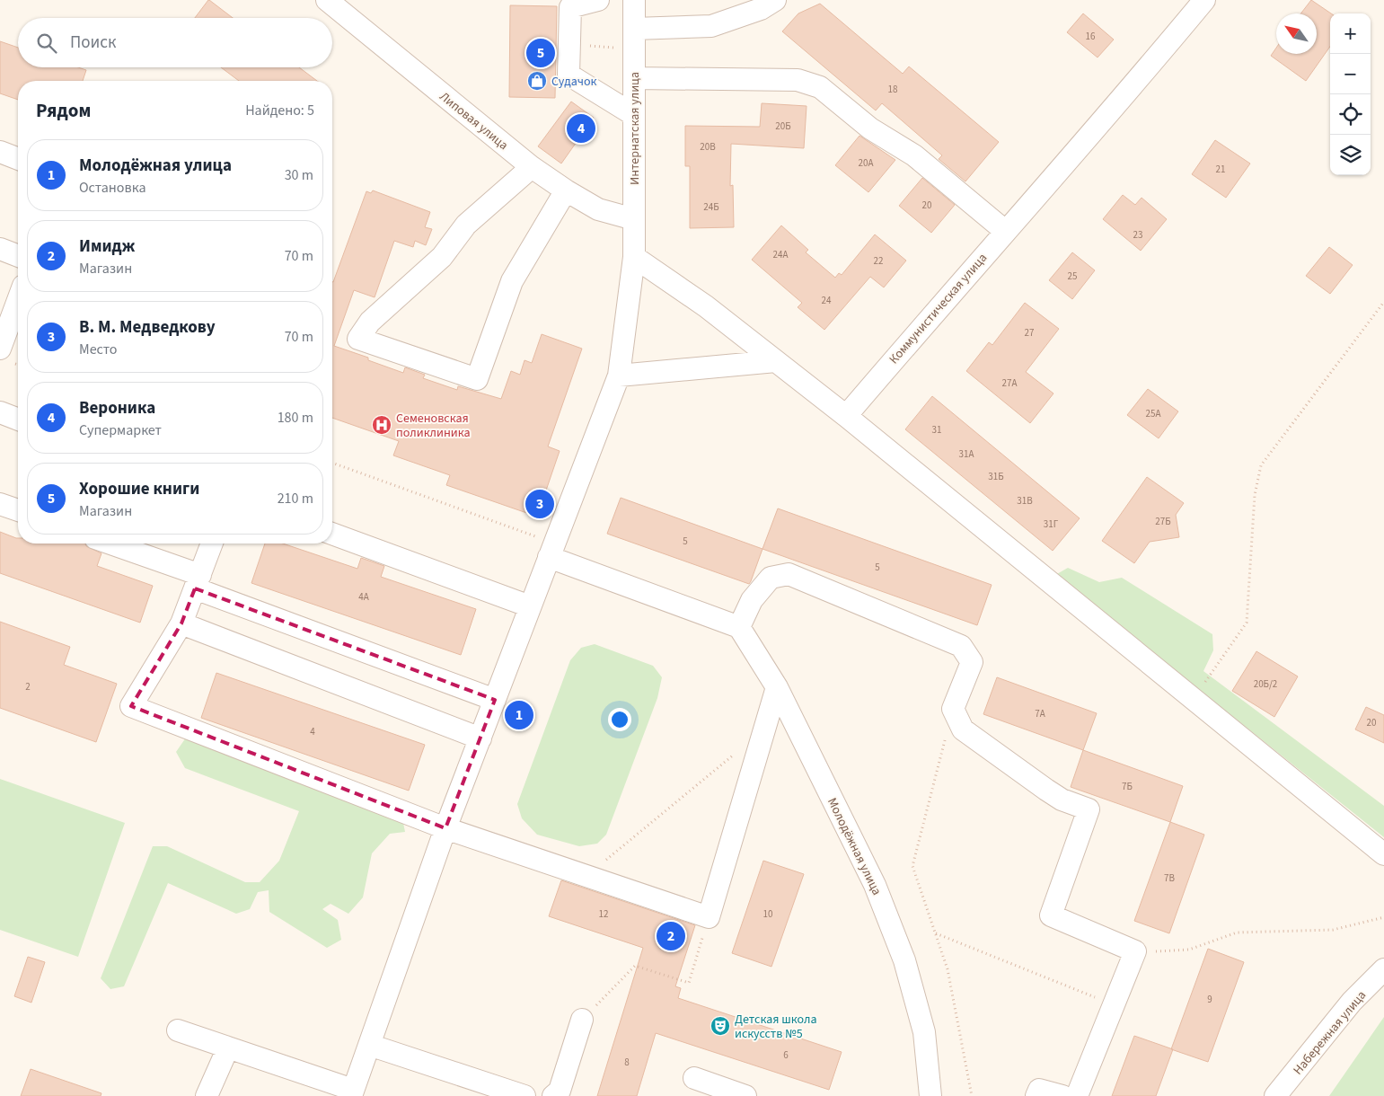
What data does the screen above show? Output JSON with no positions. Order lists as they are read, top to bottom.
{
  "streets": {
    "street": [
      "Липовая улица",
      "Интернатская улица",
      "Коммунистическая улица",
      "Молодёжная улица",
      "Набережная улица"
    ]
  },
  "crossings": [
    ["Липовая улица", "Интернатская улица"]
  ],
  "places": {
    "shop": ["Судачок"],
    "hospital": ["Семеновская поликлиника"],
    "theatre": ["Детская школа искусств №5"]
  },
  "house_numbers": [
    "16",
    "18",
    "20Б",
    "20В",
    "20А",
    "21",
    "20",
    "24Б",
    "23",
    "24А",
    "22",
    "25",
    "24",
    "27",
    "27А",
    "25А",
    "31",
    "31А",
    "31Б",
    "31В",
    "27Б",
    "31Г",
    "5",
    "5",
    "4А",
    "20Б/2",
    "2",
    "7А",
    "20",
    "4",
    "7Б",
    "7В",
    "12",
    "10",
    "9",
    "6",
    "8"
  ],
  "north": "top left",
  "page": {
    "map_buttons": ["+", "−"],
    "search": "Поиск",
    "pins": [
      "5",
      "4",
      "3",
      "1",
      "2"
    ],
    "heading": ["Рядом", "Найдено: 5"],
    "list": [
      {
        "mark": "1",
        "name": "Молодёжная улица",
        "note": "Остановка",
        "value": "30 m"
      },
      {
        "mark": "2",
        "name": "Имидж",
        "note": "Магазин",
        "value": "70 m"
      },
      {
        "mark": "3",
        "name": "В. М. Медведкову",
        "note": "Место",
        "value": "70 m"
      },
      {
        "mark": "4",
        "name": "Вероника",
        "note": "Супермаркет",
        "value": "180 m"
      },
      {
        "mark": "5",
        "name": "Хорошие книги",
        "note": "Магазин",
        "value": "210 m"
      }
    ]
  }
}
